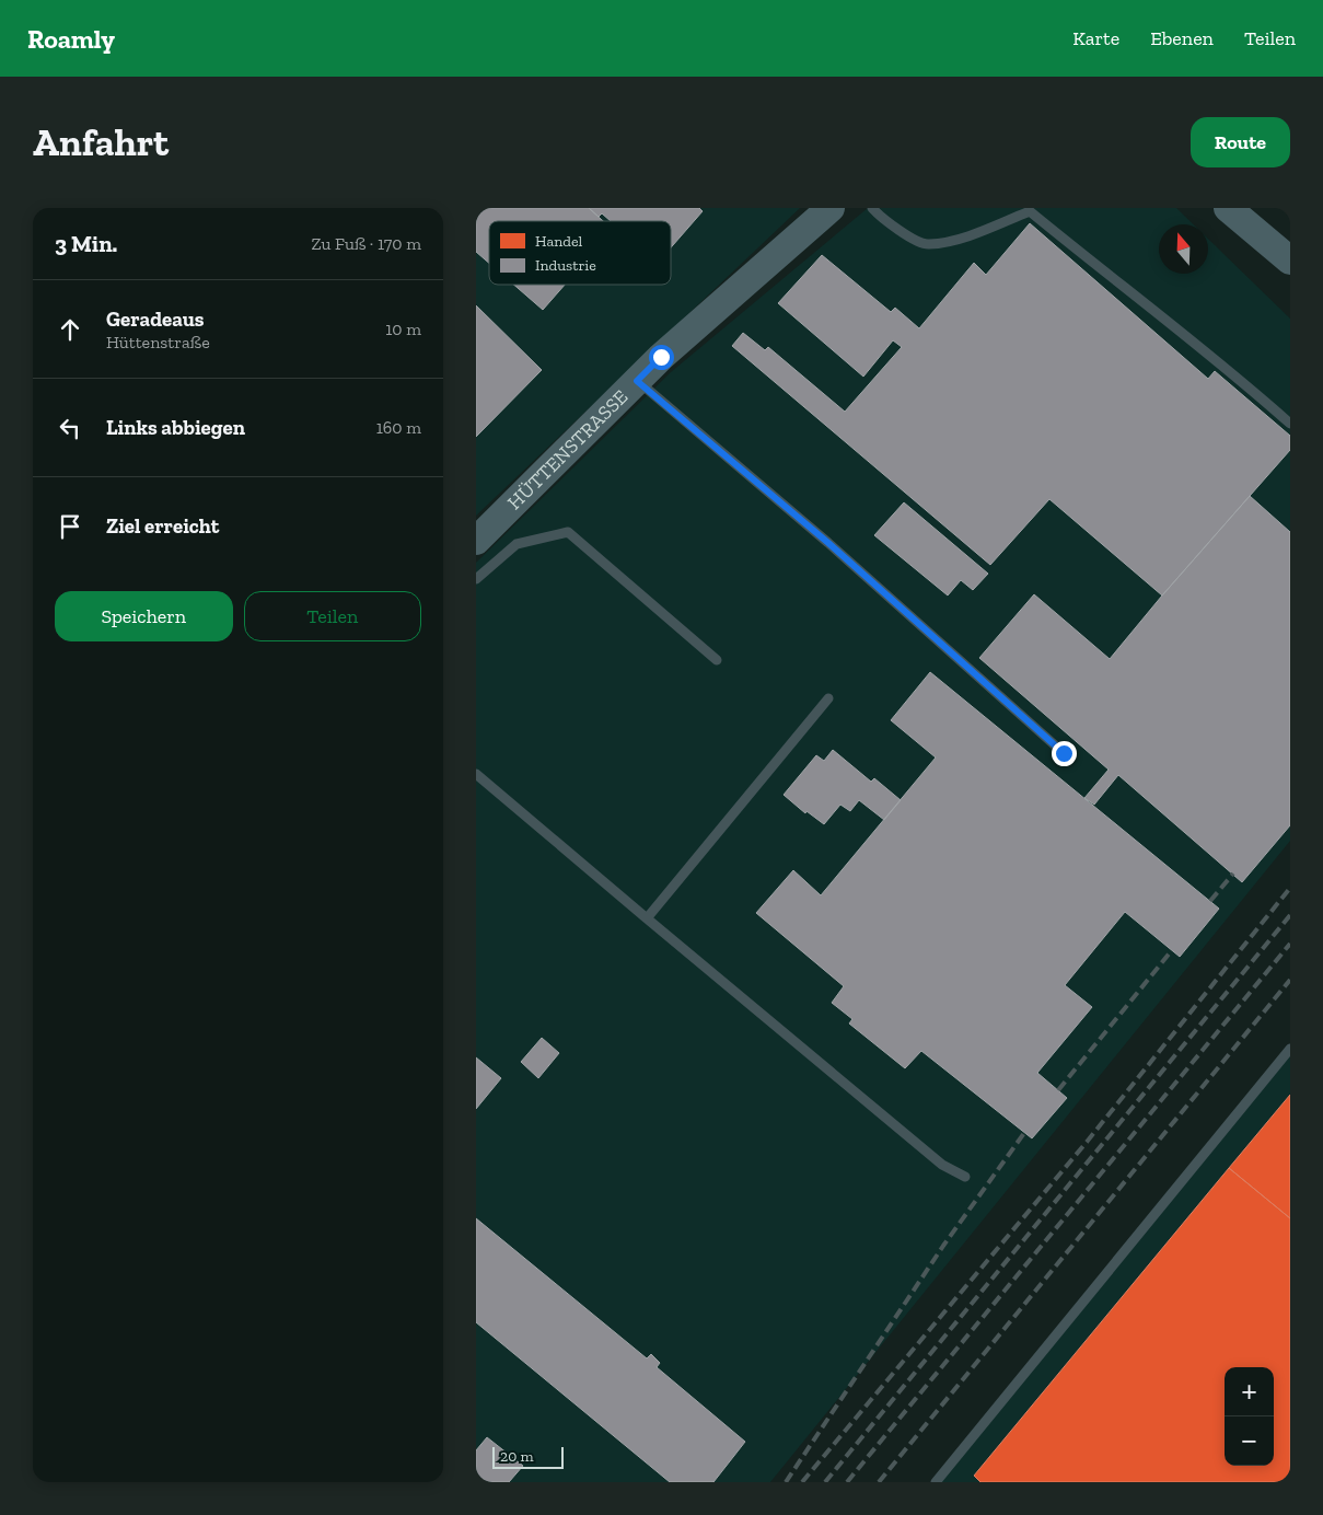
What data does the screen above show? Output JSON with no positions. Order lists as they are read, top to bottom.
{
  "streets": {
    "street": ["HÜTTENSTRASSE"]
  },
  "legend": ["Handel", "Industrie"],
  "scale_bar": "20 m",
  "north": "top",
  "page": {
    "header": "Roamly",
    "nav": ["Karte", "Ebenen", "Teilen"],
    "buttons": [
      "Route",
      ["Speichern", "Teilen"]
    ],
    "title": "Anfahrt",
    "heading": ["3 Min.", "Zu Fuß · 170 m"],
    "list": [
      ["Geradeaus", "Hüttenstraße", "10 m"],
      ["Links abbiegen", "160 m"],
      "Ziel erreicht"
    ],
    "map_buttons": ["+", "−"],
    "scale": "20 m"
  }
}
